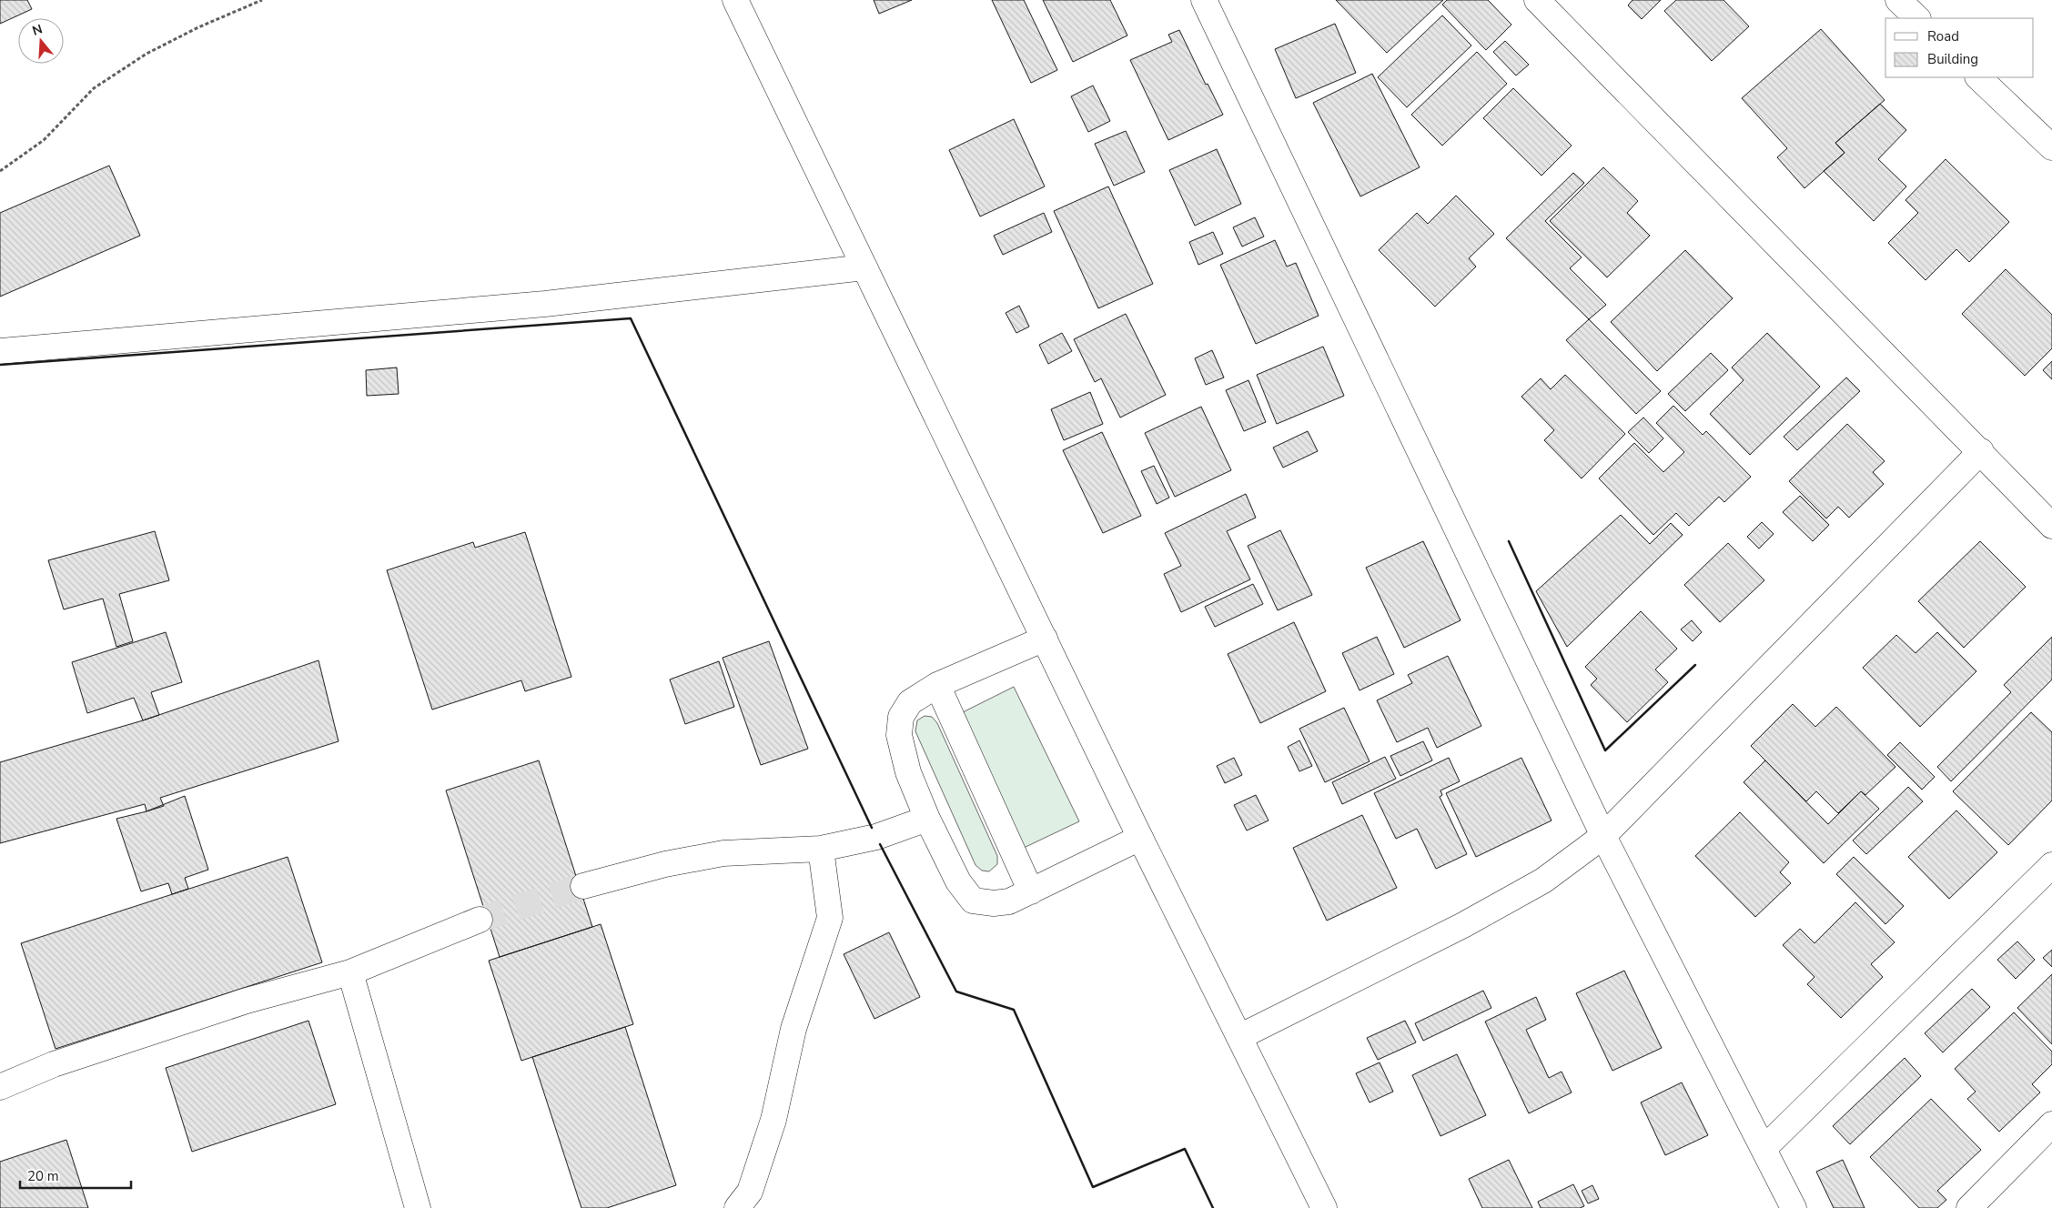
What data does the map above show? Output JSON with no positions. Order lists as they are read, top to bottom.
{
  "legend": ["Road", "Building"],
  "scale_bar": "20 m",
  "north": "top"
}
